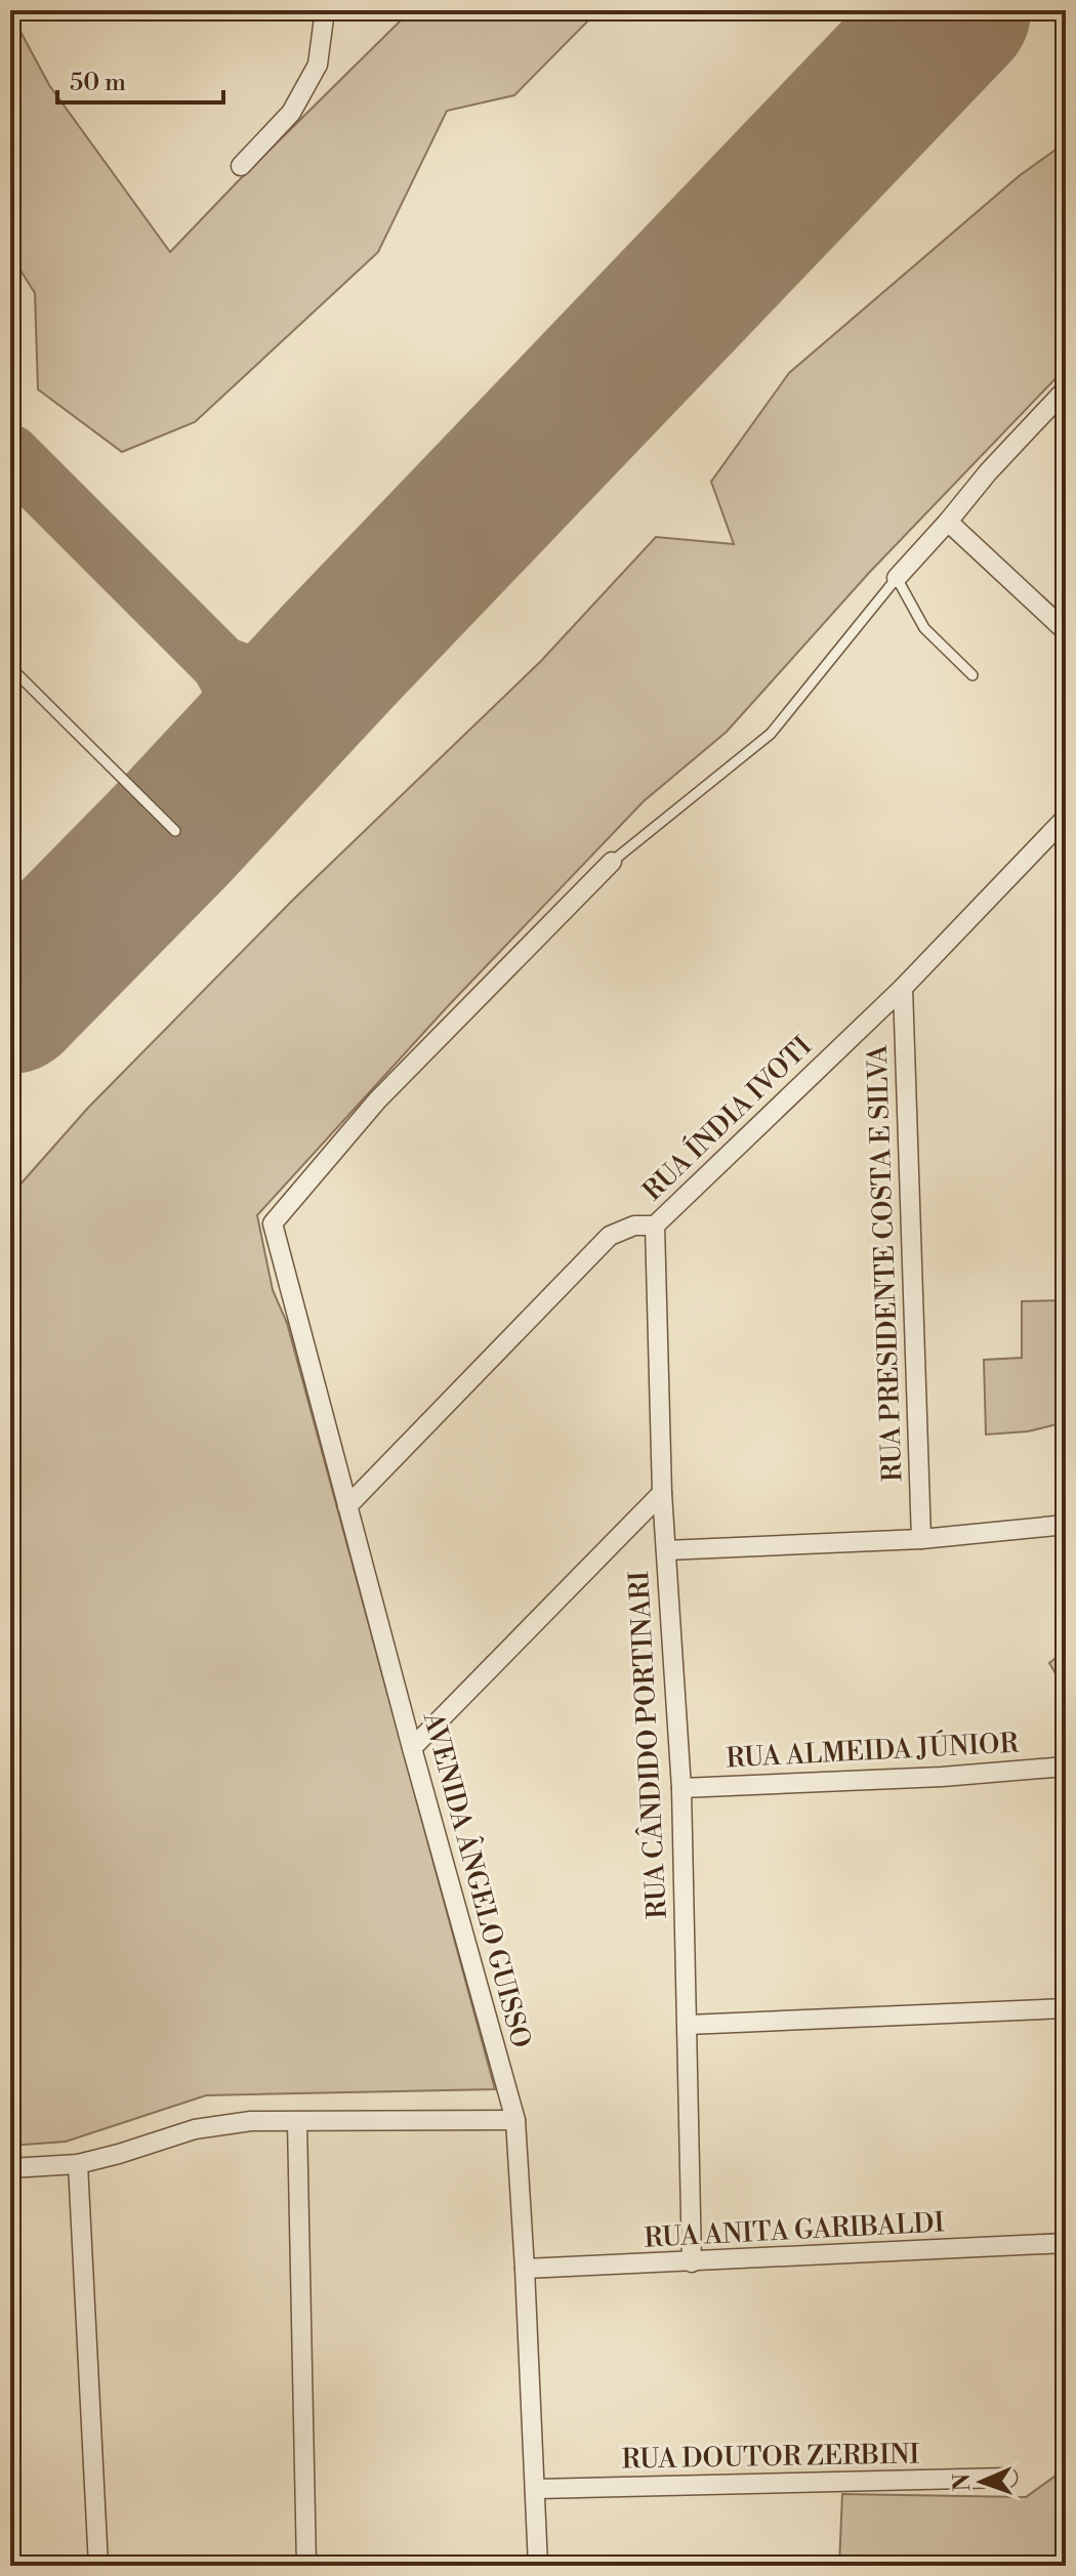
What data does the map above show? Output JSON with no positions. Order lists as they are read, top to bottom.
{
  "streets": {
    "street": [
      "RUA ÍNDIA IVOTI",
      "RUA PRESIDENTE COSTA E SILVA",
      "RUA CÂNDIDO PORTINARI",
      "RUA ALMEIDA JÚNIOR",
      "AVENIDA ÂNGELO GUISSO",
      "RUA ANITA GARIBALDI",
      "RUA DOUTOR ZERBINI"
    ]
  },
  "crossings": [
    ["RUA ÍNDIA IVOTI", "RUA PRESIDENTE COSTA E SILVA"],
    ["RUA ÍNDIA IVOTI", "RUA CÂNDIDO PORTINARI"],
    ["RUA ÍNDIA IVOTI", "AVENIDA ÂNGELO GUISSO"],
    ["RUA CÂNDIDO PORTINARI", "RUA ALMEIDA JÚNIOR"],
    ["RUA CÂNDIDO PORTINARI", "RUA ANITA GARIBALDI"],
    ["AVENIDA ÂNGELO GUISSO", "RUA ANITA GARIBALDI"],
    ["AVENIDA ÂNGELO GUISSO", "RUA DOUTOR ZERBINI"]
  ],
  "scale_bar": "50 m",
  "north": "left"
}
